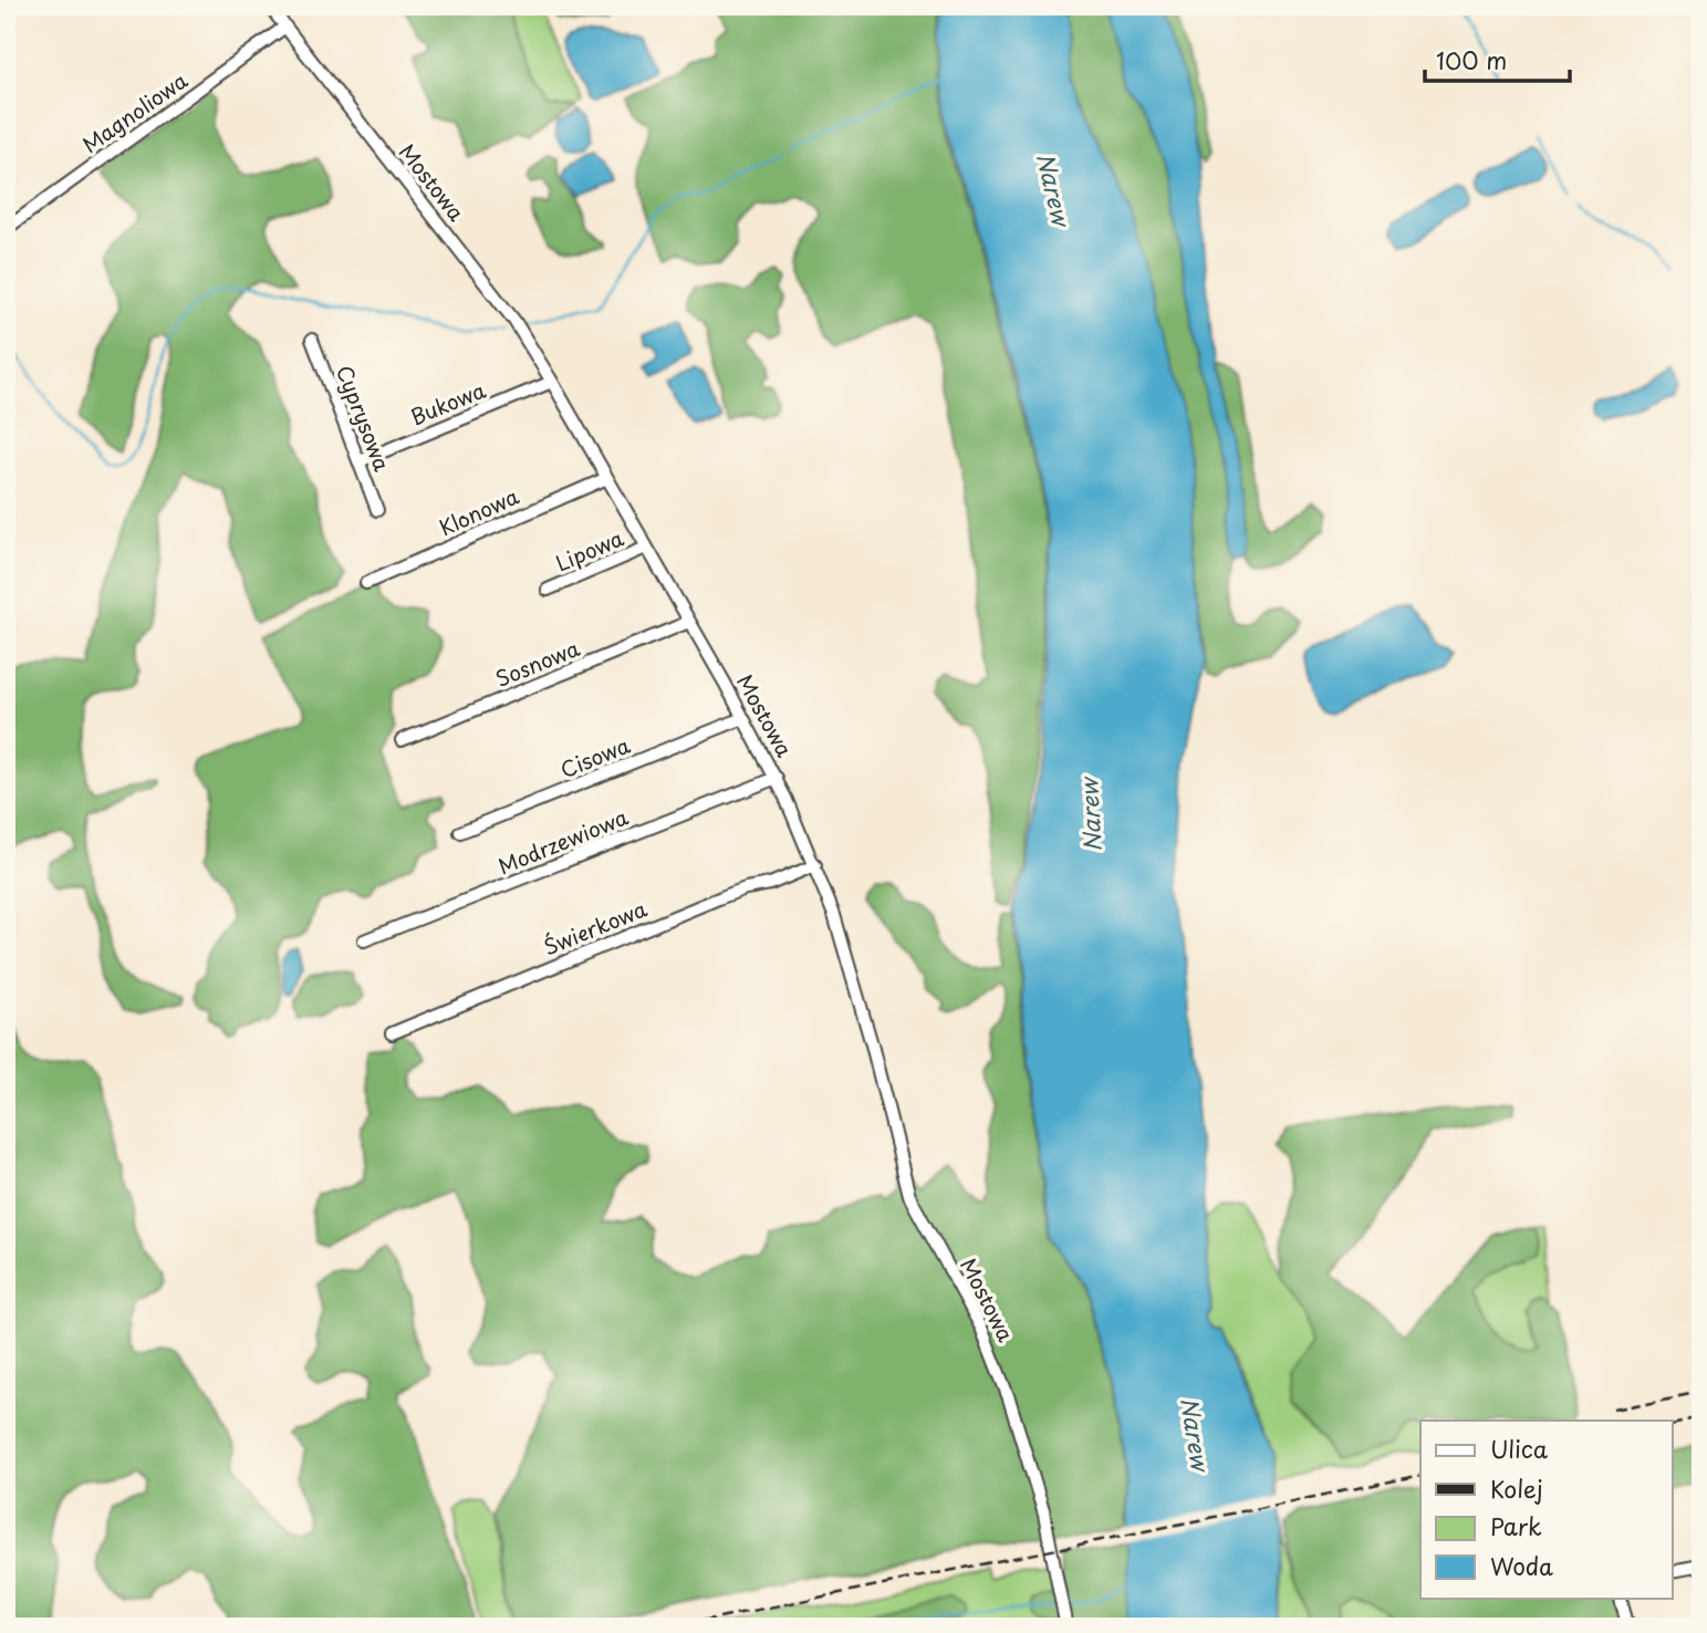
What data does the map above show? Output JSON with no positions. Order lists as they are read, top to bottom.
{
  "streets": {
    "street": [
      "Magnoliowa",
      "Mostowa",
      "Bukowa",
      "Cyprysowa",
      "Klonowa",
      "Lipowa",
      "Sosnowa",
      "Cisowa",
      "Modrzewiowa",
      "Świerkowa"
    ]
  },
  "crossings": [
    ["Magnoliowa", "Mostowa"],
    ["Mostowa", "Bukowa"],
    ["Mostowa", "Klonowa"],
    ["Mostowa", "Lipowa"],
    ["Mostowa", "Sosnowa"],
    ["Mostowa", "Cisowa"],
    ["Mostowa", "Modrzewiowa"],
    ["Mostowa", "Świerkowa"],
    ["Bukowa", "Cyprysowa"]
  ],
  "water": ["Narew"],
  "legend": [
    "Ulica",
    "Kolej",
    "Park",
    "Woda"
  ],
  "scale_bar": "100 m"
}
